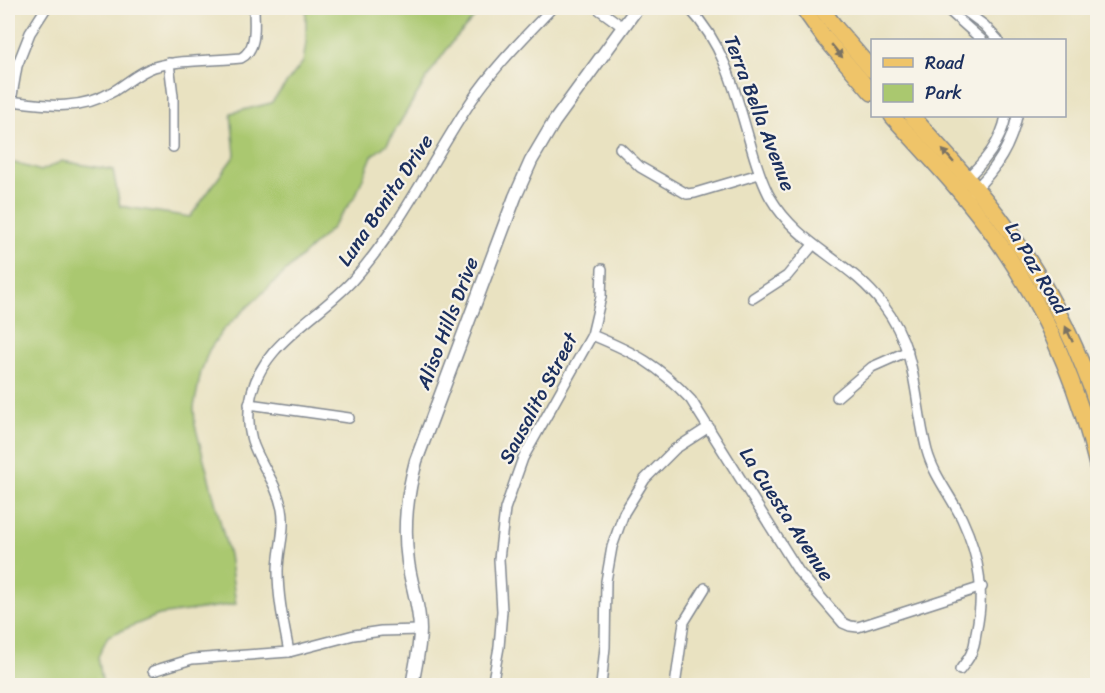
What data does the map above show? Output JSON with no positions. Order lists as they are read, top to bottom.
{
  "streets": {
    "main road": ["La Paz Road"],
    "street": [
      "Terra Bella Avenue",
      "Luna Bonita Drive",
      "Aliso Hills Drive",
      "Sausalito Street",
      "La Cuesta Avenue"
    ]
  },
  "crossings": [
    ["Terra Bella Avenue", "La Cuesta Avenue"],
    ["Sausalito Street", "La Cuesta Avenue"]
  ],
  "legend": ["Road", "Park"]
}
